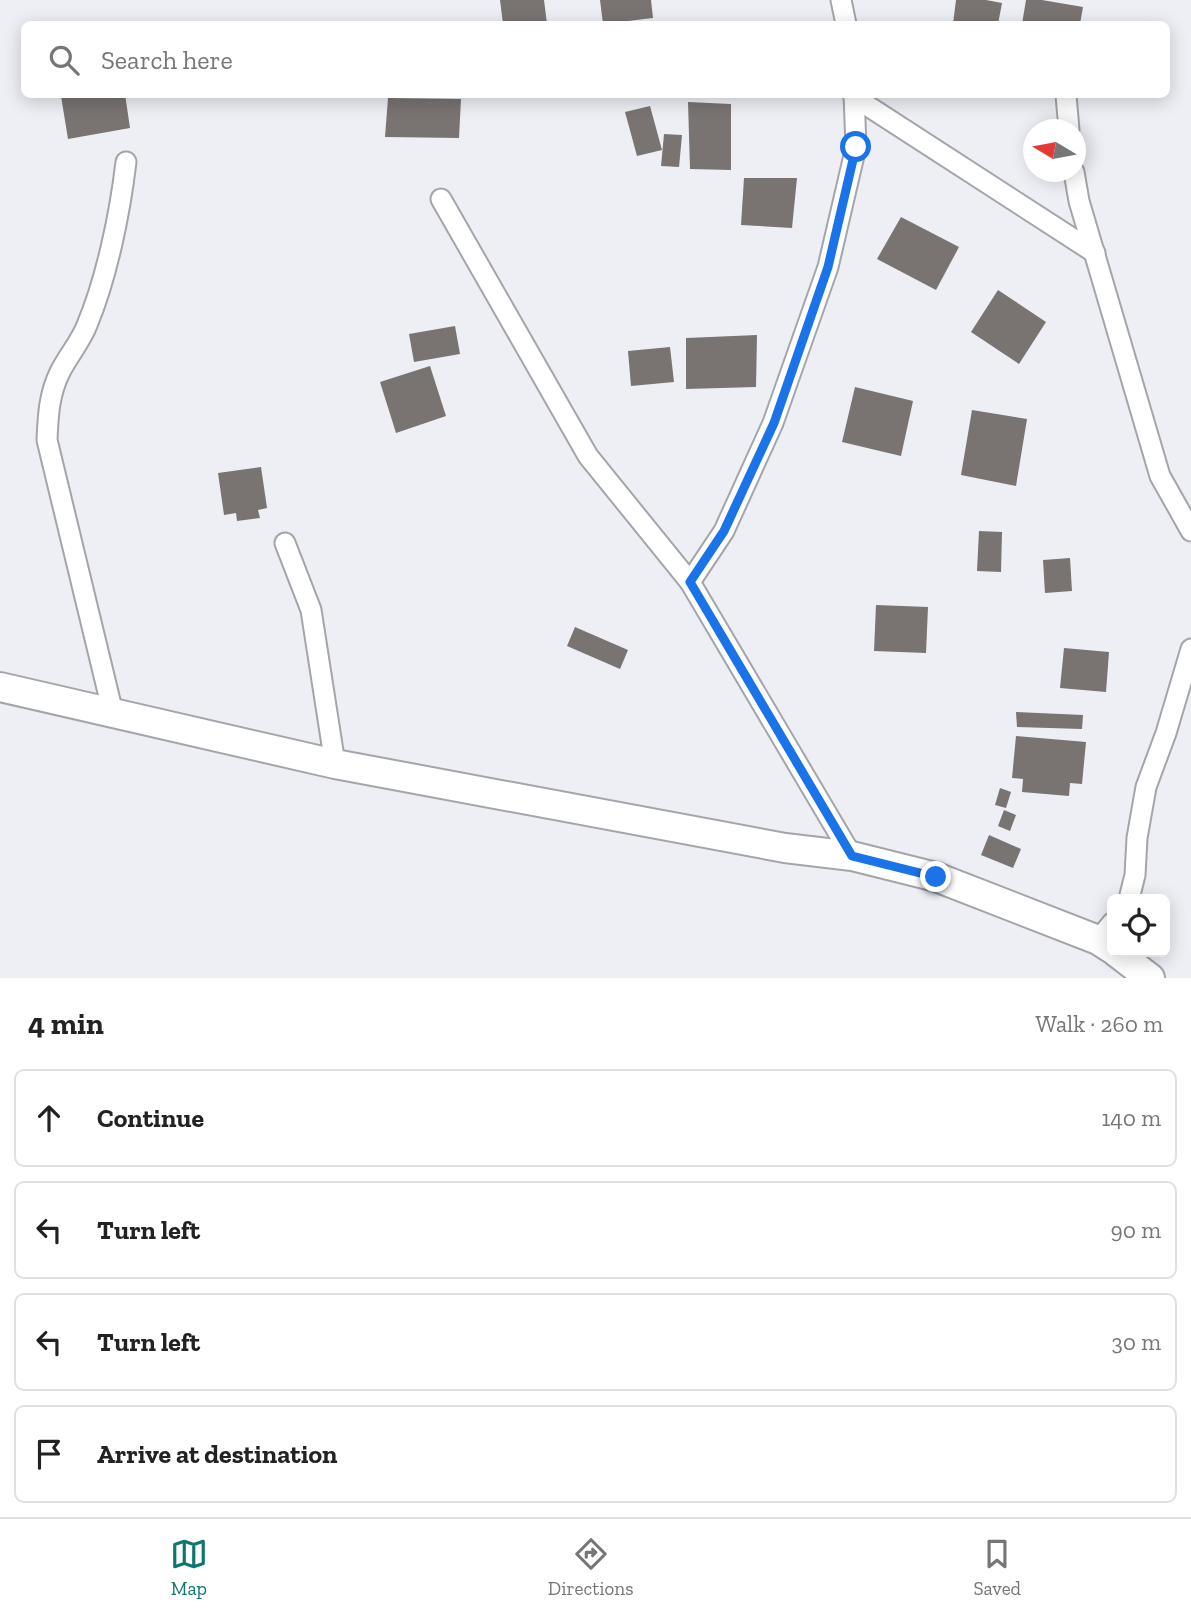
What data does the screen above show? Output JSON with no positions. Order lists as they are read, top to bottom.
{
  "north": "left",
  "page": {
    "search": "Search here",
    "heading": ["4 min", "Walk · 260 m"],
    "list": [
      ["Continue", "140 m"],
      ["Turn left", "90 m"],
      ["Turn left", "30 m"],
      "Arrive at destination"
    ],
    "nav": ["Map", "Directions", "Saved"]
  }
}
